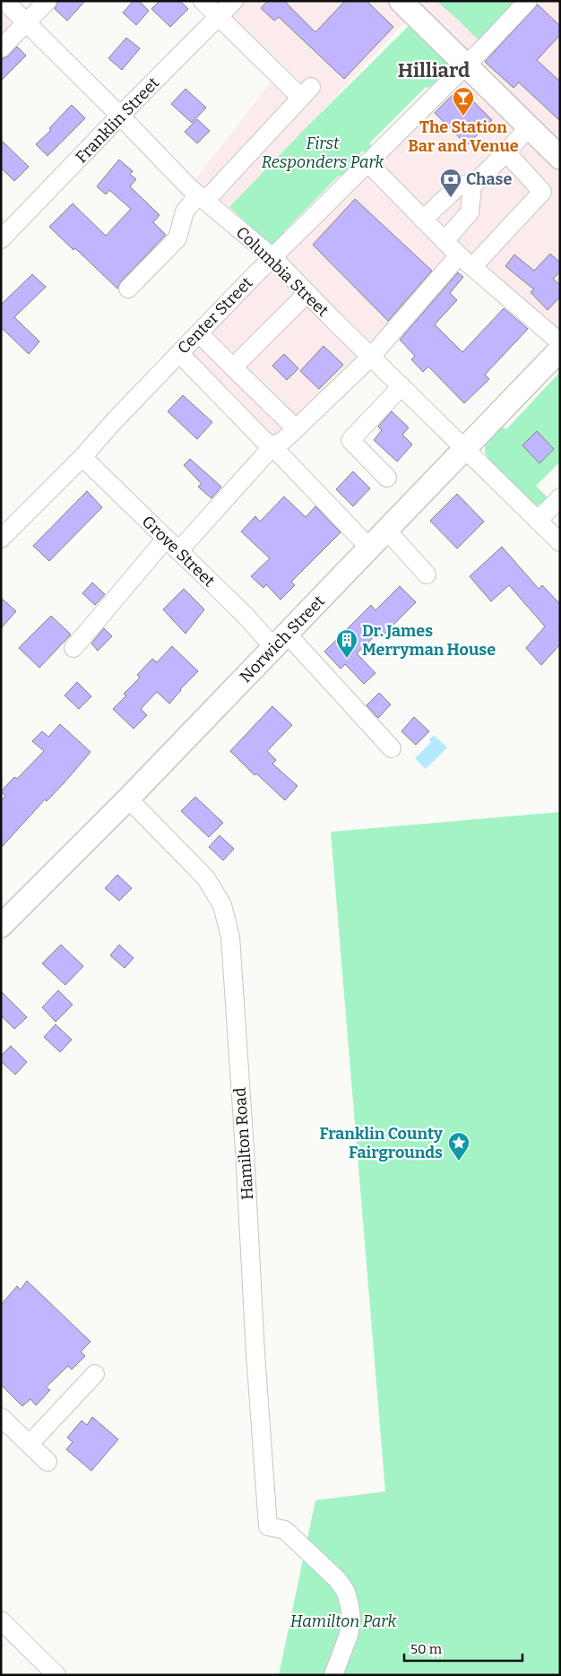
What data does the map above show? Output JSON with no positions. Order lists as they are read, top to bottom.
{
  "streets": {
    "main road": ["Norwich Street"],
    "street": [
      "Franklin Street",
      "Columbia Street",
      "Center Street",
      "Grove Street",
      "Hamilton Road"
    ]
  },
  "crossings": [
    ["Franklin Street", "Columbia Street"],
    ["Columbia Street", "Center Street"],
    ["Columbia Street", "Norwich Street"],
    ["Center Street", "Grove Street"],
    ["Grove Street", "Norwich Street"],
    ["Norwich Street", "Hamilton Road"]
  ],
  "districts": ["Hilliard"],
  "parks": ["First Responders Park", "Hamilton Park"],
  "places": {
    "bar": ["The Station Bar and Venue"],
    "bank": ["Chase"],
    "building": ["Dr. James Merryman House"],
    "place": ["Franklin County Fairgrounds"]
  },
  "scale_bar": "50 m"
}
